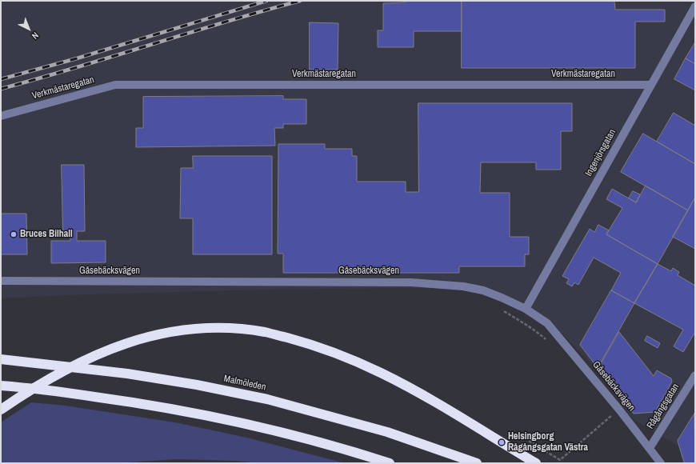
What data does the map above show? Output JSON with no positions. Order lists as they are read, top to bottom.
{
  "streets": {
    "highway": ["Malmöleden"],
    "street": [
      "Verkmästaregatan",
      "Ingenjörsgatan",
      "Gåsebäcksvägen",
      "Rågångsgatan"
    ]
  },
  "crossings": [
    ["Verkmästaregatan", "Ingenjörsgatan"],
    ["Ingenjörsgatan", "Gåsebäcksvägen"],
    ["Gåsebäcksvägen", "Rågångsgatan"]
  ],
  "places": ["Bruces Bilhall", "Helsingborg Rågångsgatan Västra"],
  "north": "bottom right"
}
